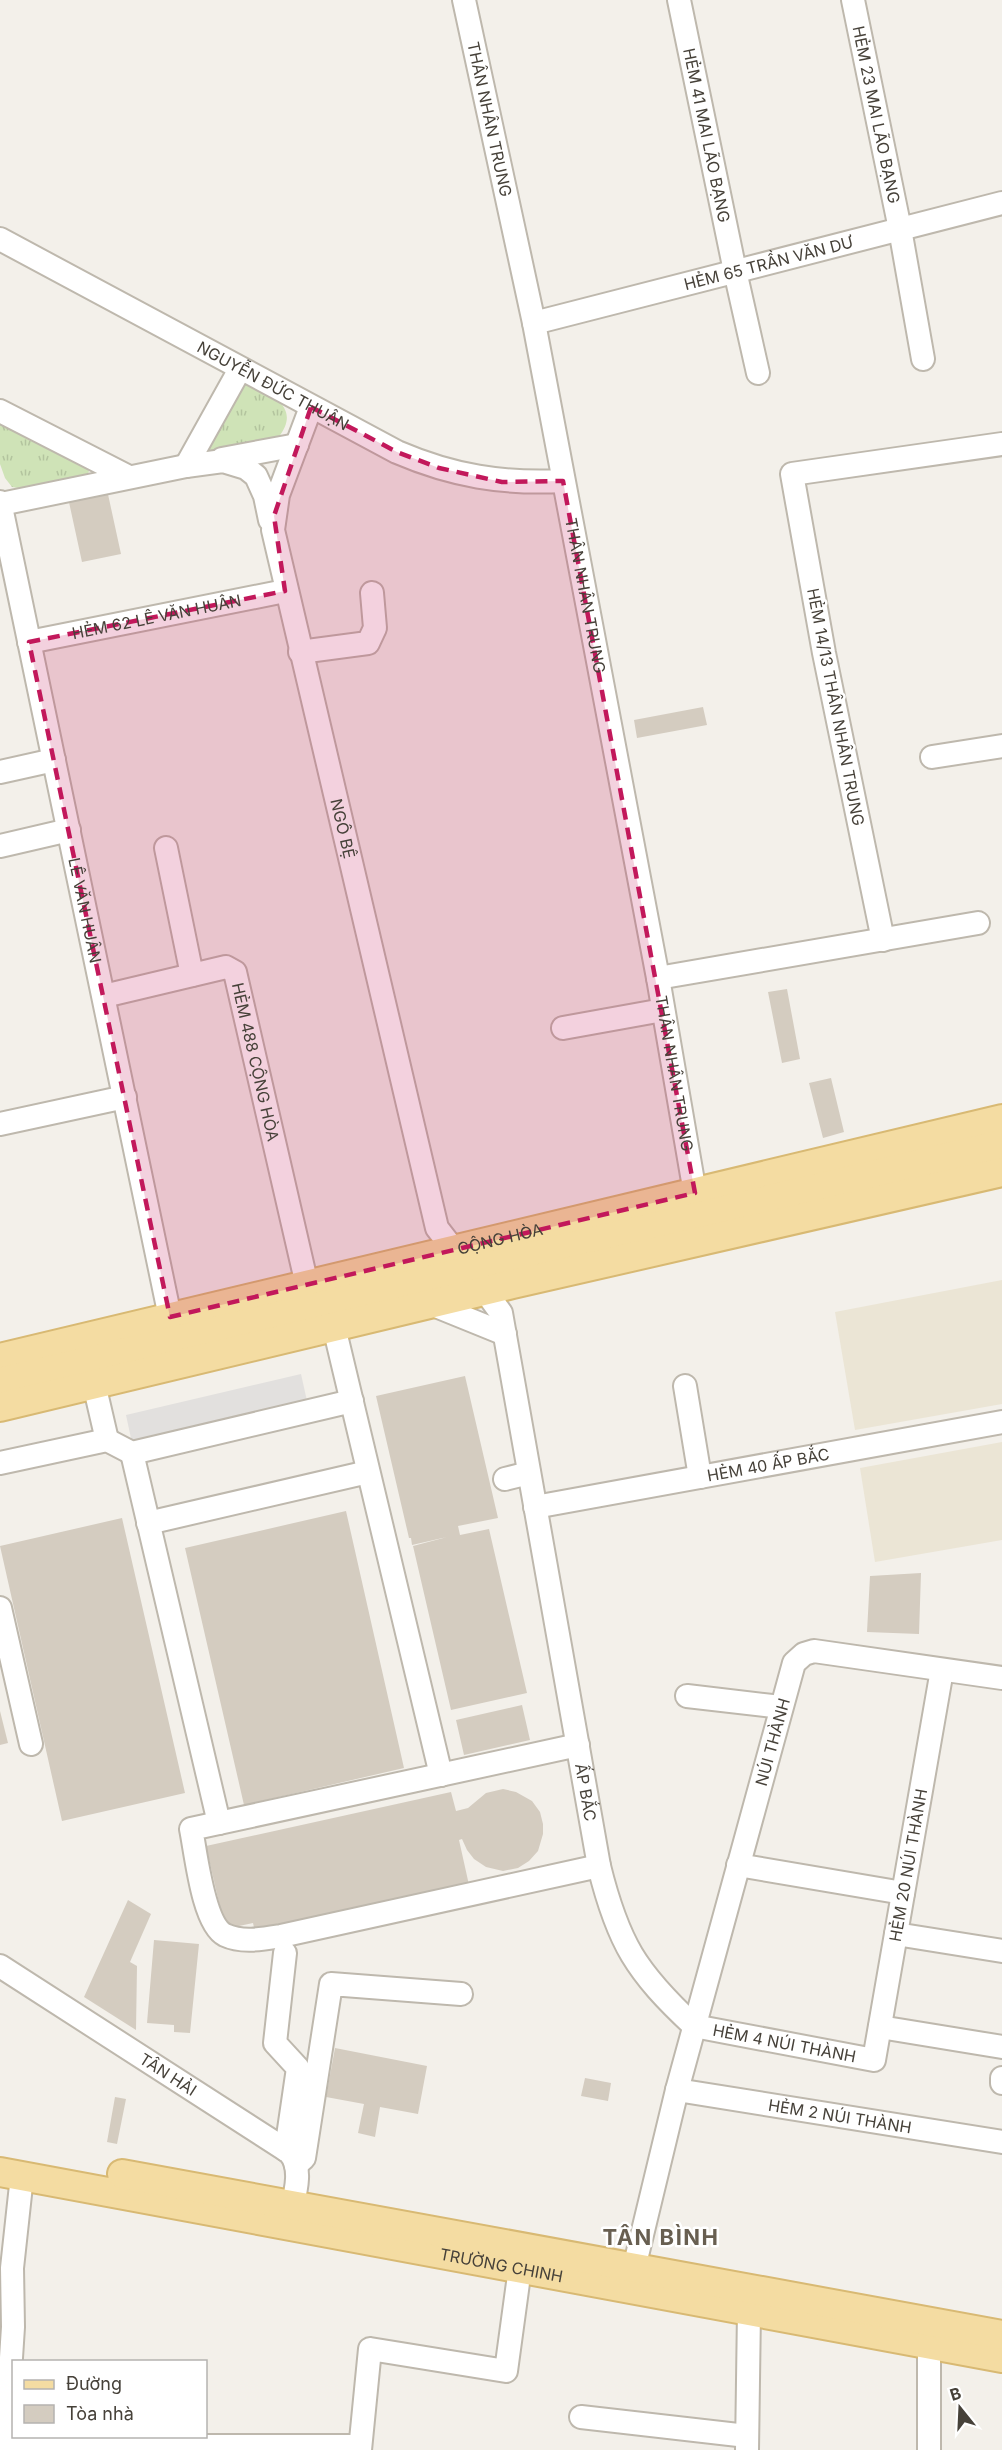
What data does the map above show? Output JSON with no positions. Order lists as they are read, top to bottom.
{
  "streets": {
    "main road": ["CỘNG HÒA", "TRƯỜNG CHINH"],
    "street": [
      "HẺM 23 MAI LÃO BẠNG",
      "THÂN NHÂN TRUNG",
      "HẺM 41 MAI LÃO BẠNG",
      "HẺM 65 TRẦN VĂN DƯ",
      "NGUYỄN ĐỨC THUẬN",
      "HẺM 62 LÊ VĂN HUÂN",
      "HẺM 14/13 THÂN NHÂN TRUNG",
      "NGÔ BỆ",
      "LÊ VĂN HUÂN",
      "HẺM 488 CỘNG HÒA",
      "HẺM 40 ẤP BẮC",
      "NÚI THÀNH",
      "ẤP BẮC",
      "HẺM 20 NÚI THÀNH",
      "HẺM 4 NÚI THÀNH",
      "TÂN HẢI",
      "HẺM 2 NÚI THÀNH"
    ]
  },
  "crossings": [
    ["HẺM 23 MAI LÃO BẠNG", "HẺM 65 TRẦN VĂN DƯ"],
    ["THÂN NHÂN TRUNG", "HẺM 65 TRẦN VĂN DƯ"],
    ["THÂN NHÂN TRUNG", "NGUYỄN ĐỨC THUẬN"],
    ["THÂN NHÂN TRUNG", "CỘNG HÒA"],
    ["HẺM 41 MAI LÃO BẠNG", "HẺM 65 TRẦN VĂN DƯ"],
    ["NGUYỄN ĐỨC THUẬN", "NGÔ BỆ"],
    ["HẺM 62 LÊ VĂN HUÂN", "NGÔ BỆ"],
    ["HẺM 62 LÊ VĂN HUÂN", "LÊ VĂN HUÂN"],
    ["NGÔ BỆ", "CỘNG HÒA"],
    ["NGÔ BỆ", "ẤP BẮC"],
    ["LÊ VĂN HUÂN", "HẺM 488 CỘNG HÒA"],
    ["LÊ VĂN HUÂN", "CỘNG HÒA"],
    ["HẺM 488 CỘNG HÒA", "CỘNG HÒA"],
    ["CỘNG HÒA", "ẤP BẮC"],
    ["HẺM 40 ẤP BẮC", "ẤP BẮC"],
    ["NÚI THÀNH", "ẤP BẮC"],
    ["NÚI THÀNH", "HẺM 20 NÚI THÀNH"],
    ["NÚI THÀNH", "HẺM 4 NÚI THÀNH"],
    ["ẤP BẮC", "HẺM 4 NÚI THÀNH"],
    ["HẺM 20 NÚI THÀNH", "HẺM 4 NÚI THÀNH"]
  ],
  "districts": ["TÂN BÌNH"],
  "legend": ["Đường", "Tòa nhà"],
  "north": "top"
}
